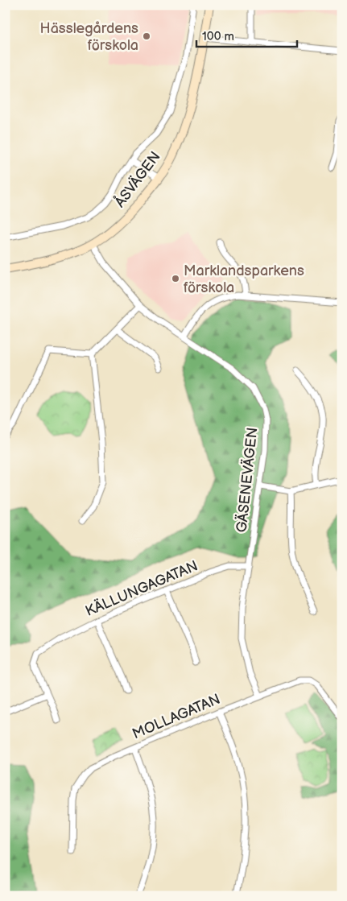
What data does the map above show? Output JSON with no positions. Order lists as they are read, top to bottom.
{
  "streets": {
    "street": [
      "ÅSVÄGEN",
      "GÄSENEVÄGEN",
      "KÄLLUNGAGATAN",
      "MOLLAGATAN"
    ]
  },
  "crossings": [
    ["ÅSVÄGEN", "GÄSENEVÄGEN"],
    ["GÄSENEVÄGEN", "KÄLLUNGAGATAN"],
    ["GÄSENEVÄGEN", "MOLLAGATAN"]
  ],
  "places": ["Hässlegårdens förskola", "Marklandsparkens förskola"],
  "scale_bar": "100 m"
}
